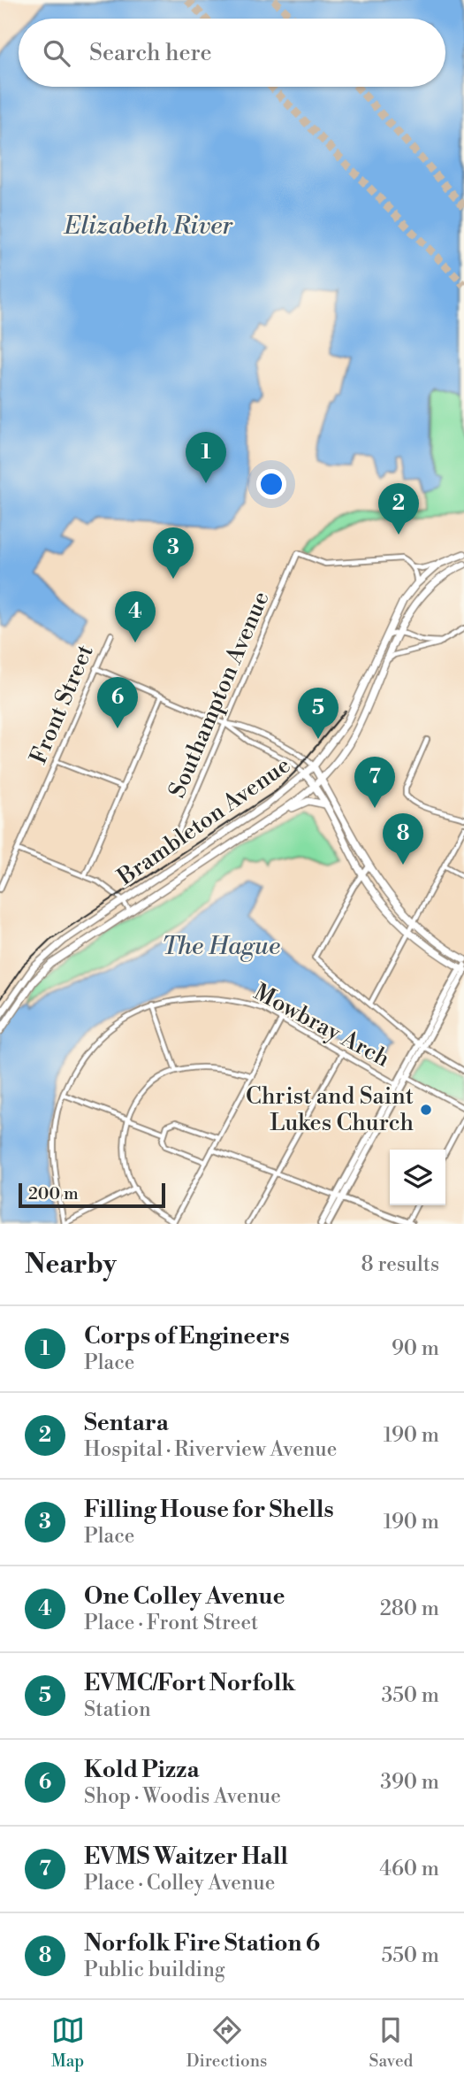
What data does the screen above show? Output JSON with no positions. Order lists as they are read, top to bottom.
{
  "streets": {
    "main road": ["Brambleton Avenue"],
    "street": ["Southampton Avenue", "Front Street", "Mowbray Arch"]
  },
  "water": ["Elizabeth River", "The Hague"],
  "places": ["Christ and Saint Lukes Church"],
  "scale_bar": "200 m",
  "page": {
    "search": "Search here",
    "pins": [
      "1",
      "2",
      "3",
      "4",
      "6",
      "5",
      "7",
      "8"
    ],
    "scale": "200 m",
    "heading": ["Nearby", "8 results"],
    "list": [
      {
        "mark": "1",
        "name": "Corps of Engineers",
        "note": "Place",
        "value": "90 m"
      },
      {
        "mark": "2",
        "name": "Sentara",
        "note": "Hospital · Riverview Avenue",
        "value": "190 m"
      },
      {
        "mark": "3",
        "name": "Filling House for Shells",
        "note": "Place",
        "value": "190 m"
      },
      {
        "mark": "4",
        "name": "One Colley Avenue",
        "note": "Place · Front Street",
        "value": "280 m"
      },
      {
        "mark": "5",
        "name": "EVMC/Fort Norfolk",
        "note": "Station",
        "value": "350 m"
      },
      {
        "mark": "6",
        "name": "Kold Pizza",
        "note": "Shop · Woodis Avenue",
        "value": "390 m"
      },
      {
        "mark": "7",
        "name": "EVMS Waitzer Hall",
        "note": "Place · Colley Avenue",
        "value": "460 m"
      },
      {
        "mark": "8",
        "name": "Norfolk Fire Station 6",
        "note": "Public building",
        "value": "550 m"
      }
    ],
    "nav": ["Map", "Directions", "Saved"]
  }
}
